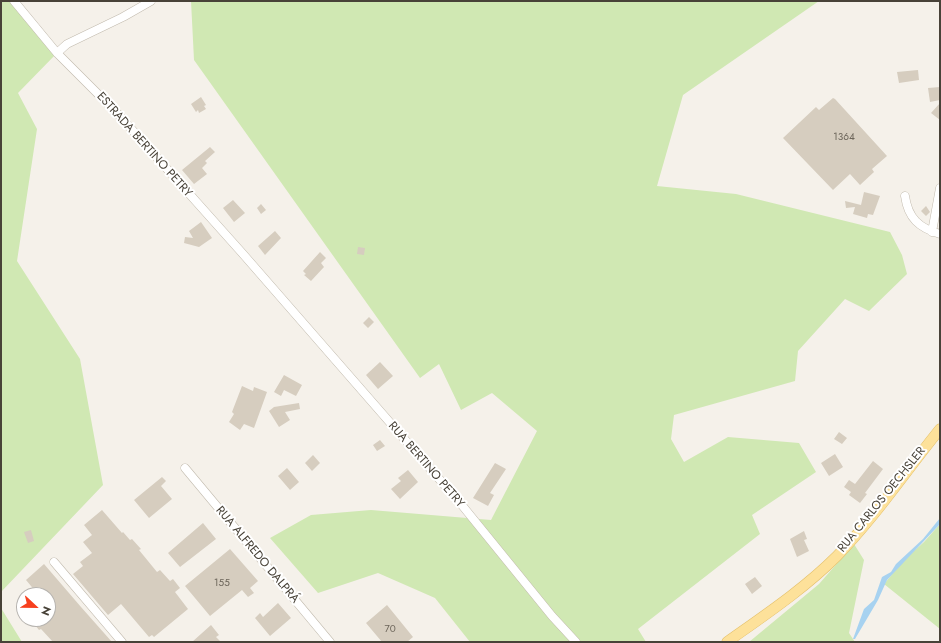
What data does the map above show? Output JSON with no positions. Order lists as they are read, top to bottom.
{
  "streets": {
    "main road": ["RUA CARLOS OECHSLER"],
    "street": ["ESTRADA BERTINO PETRY", "RUA BERTINO PETRY", "RUA ALFREDO DALPRÁ"]
  },
  "crossings": [
    ["ESTRADA BERTINO PETRY", "RUA BERTINO PETRY"]
  ],
  "house_numbers": ["1364", "155", "70"],
  "north": "right"
}
